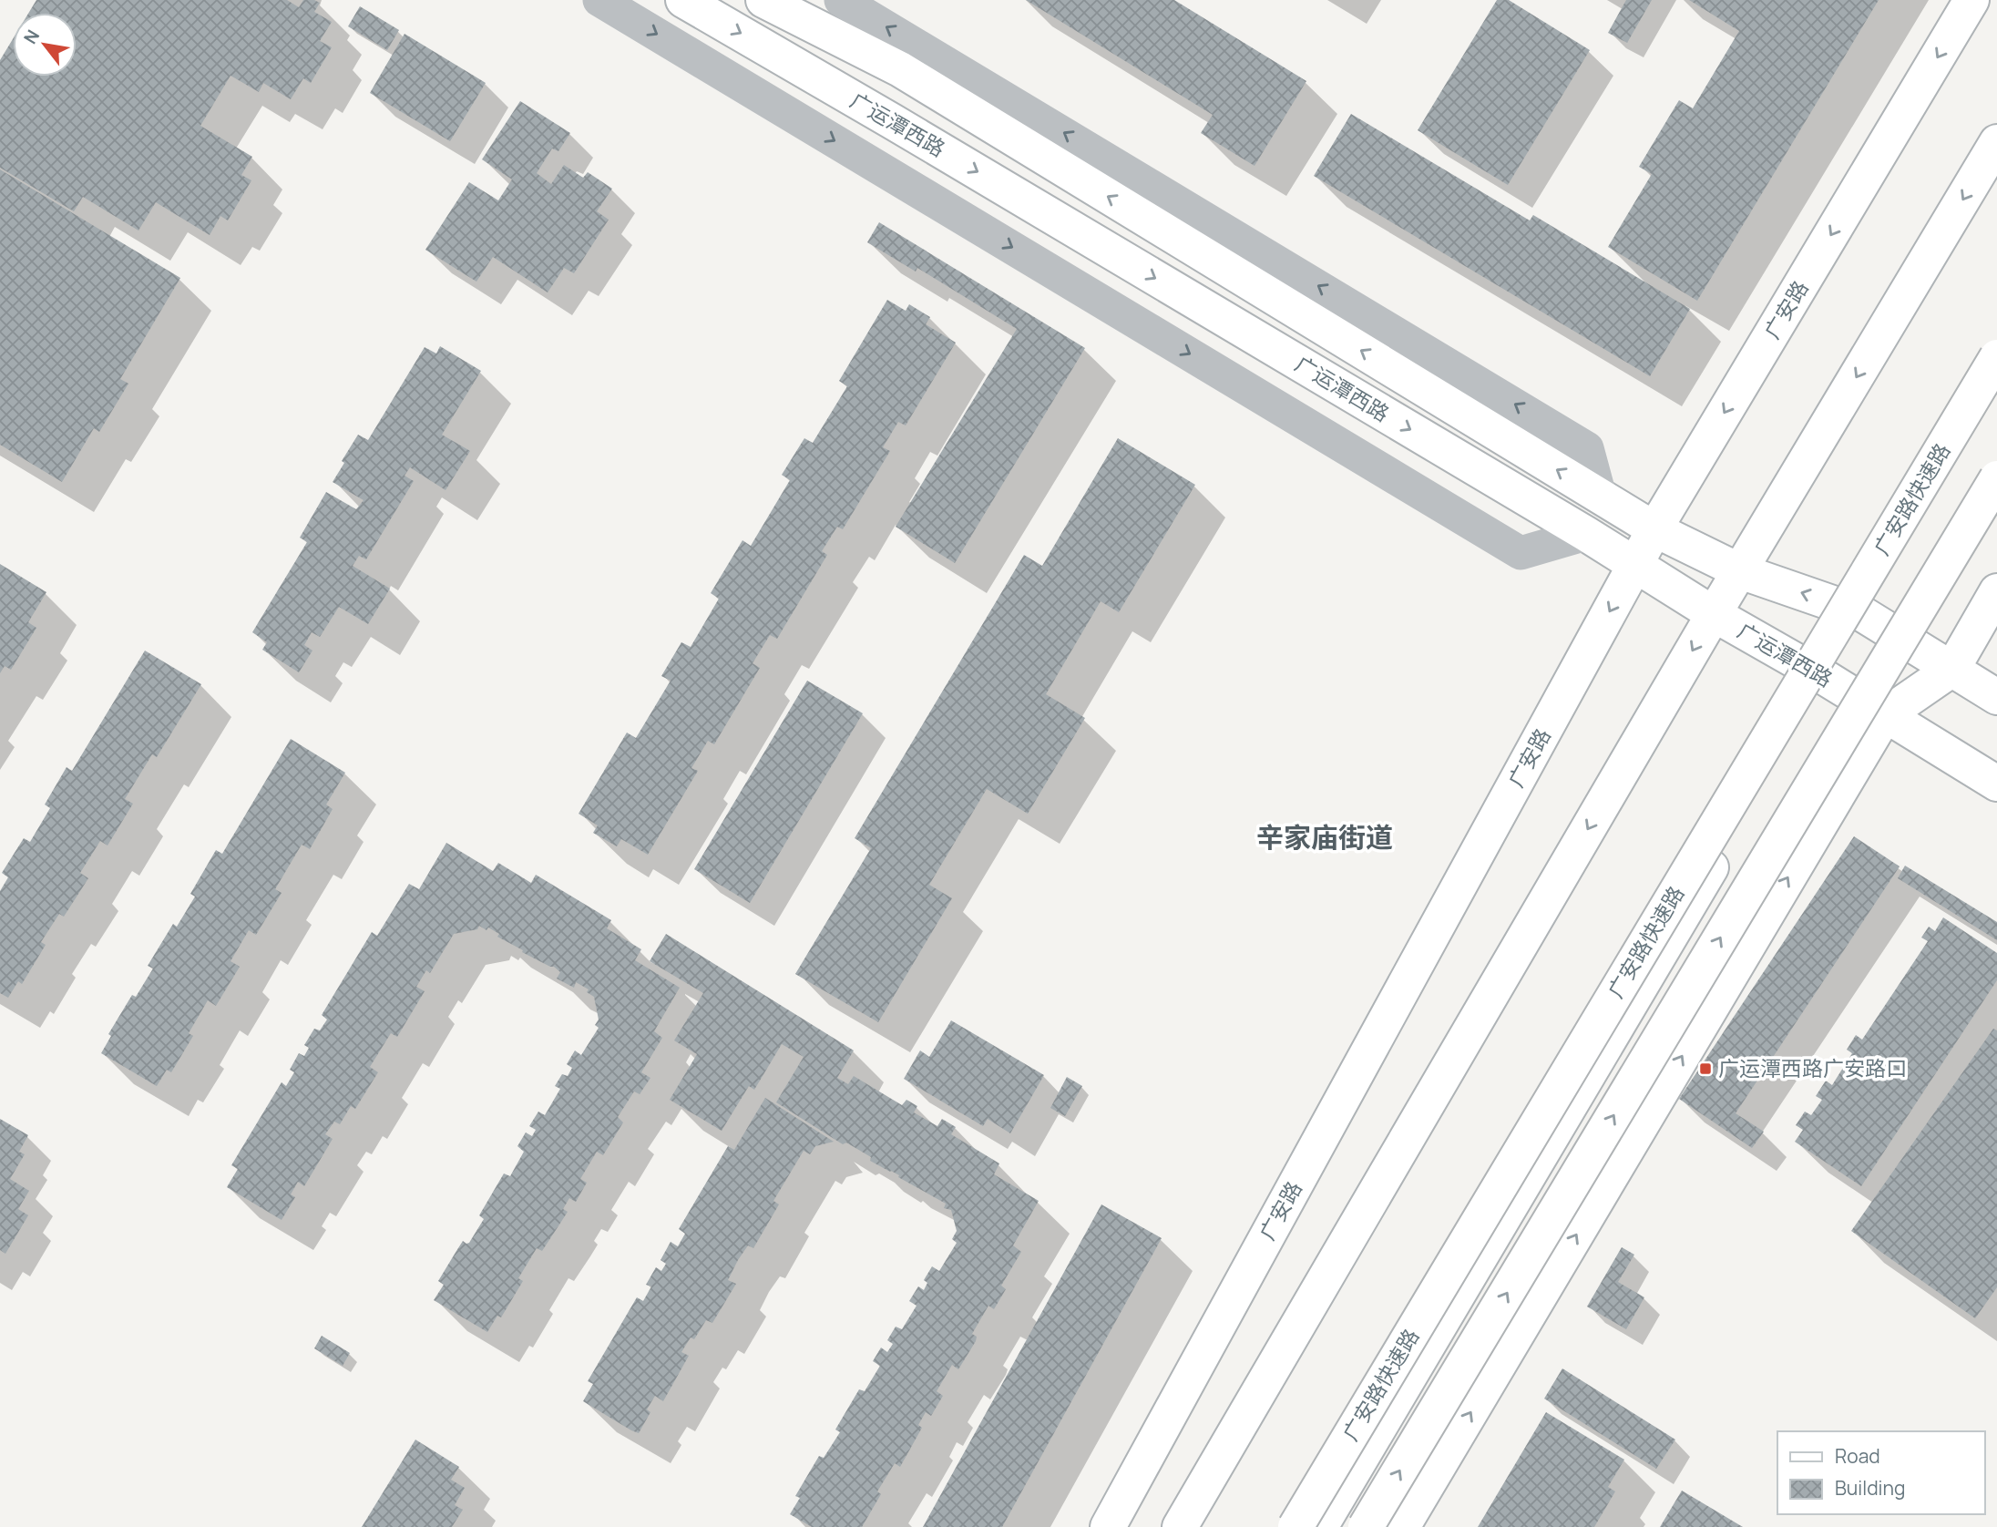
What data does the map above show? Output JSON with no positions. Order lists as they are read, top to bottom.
{
  "streets": {
    "main road": ["广运潭西路", "广安路", "广安路快速路"]
  },
  "crossings": [
    ["广运潭西路", "广安路"]
  ],
  "districts": ["辛家庙街道"],
  "places": {
    "transit": ["广运潭西路广安路口"]
  },
  "legend": ["Road", "Building"],
  "north": "top left"
}
